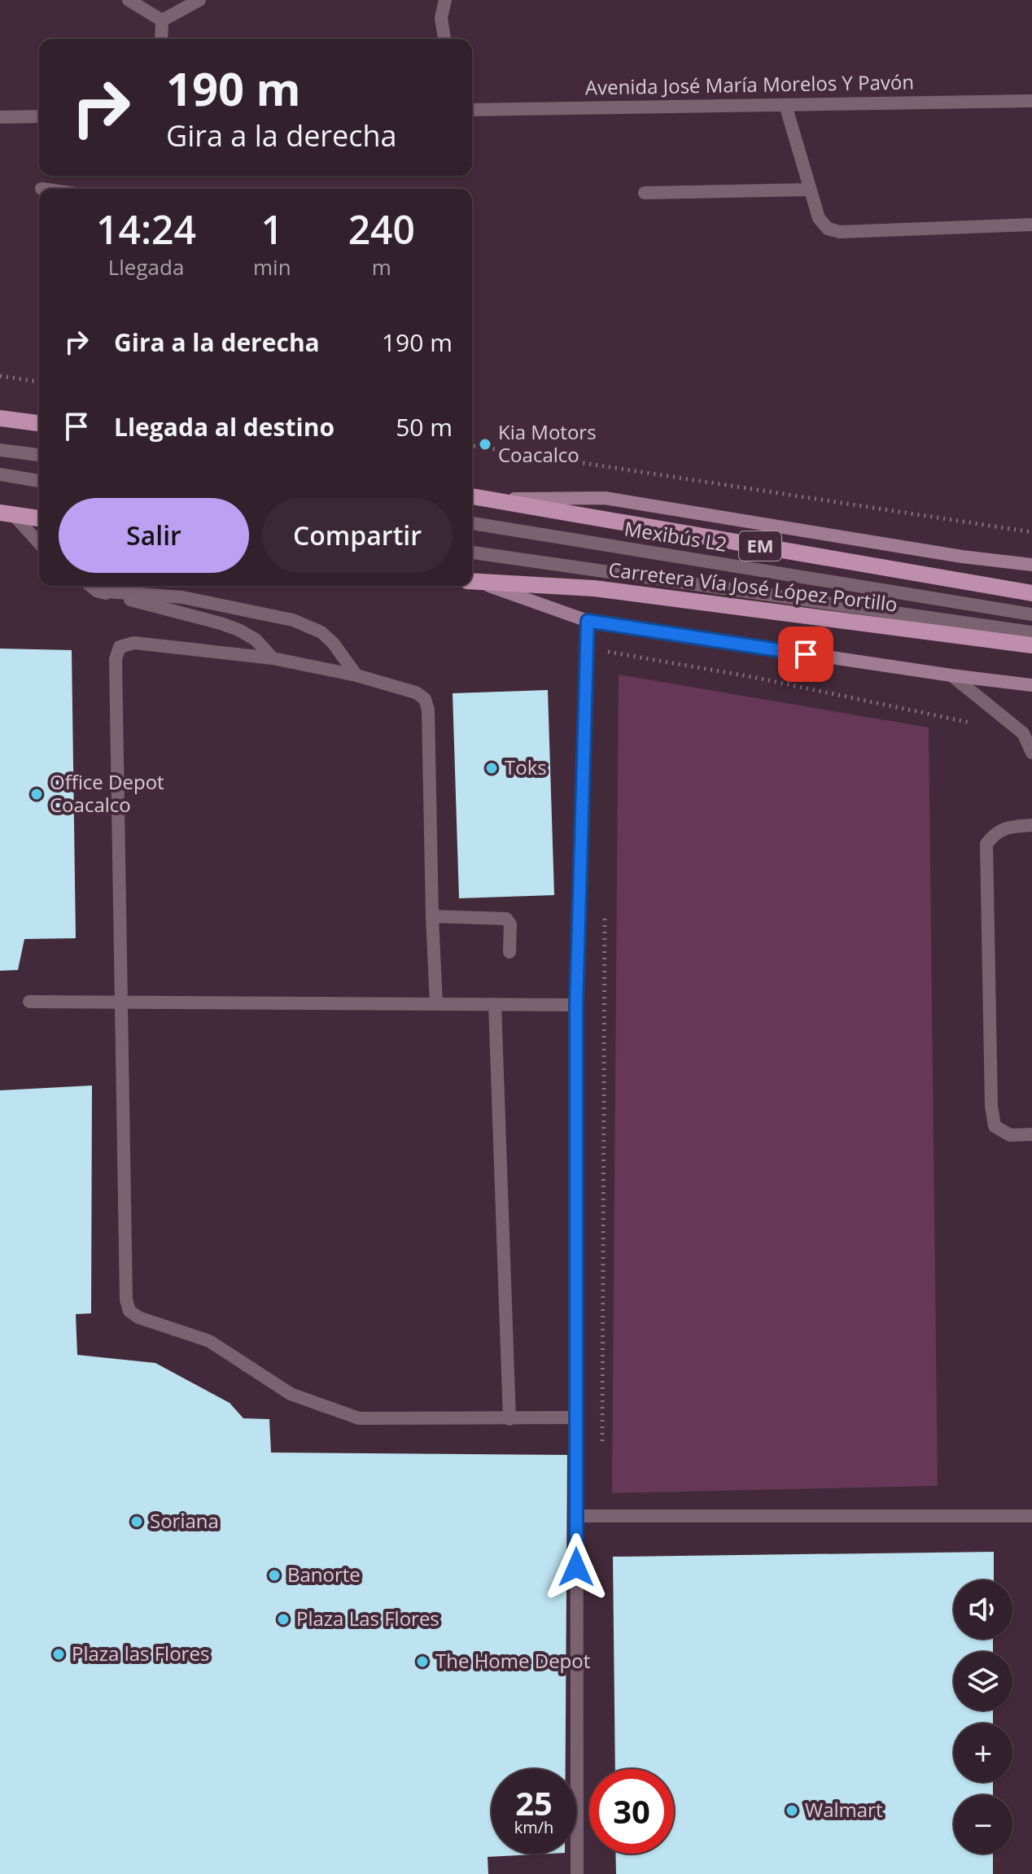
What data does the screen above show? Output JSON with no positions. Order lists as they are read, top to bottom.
{
  "streets": {
    "main road": ["EM", "Carretera Vía José López Portillo"],
    "street": ["Avenida José María Morelos Y Pavón", "Mexibús L2"]
  },
  "places": [
    "Kia Motors Coacalco",
    "Toks",
    "Office Depot Coacalco",
    "Soriana",
    "Banorte",
    "Plaza Las Flores",
    "Plaza las Flores",
    "The Home Depot",
    "Walmart"
  ],
  "page": {
    "turn": ["190 m", "Gira a la derecha"],
    "eta": [
      "14:24",
      "Llegada",
      "1",
      "min",
      "240",
      "m"
    ],
    "list": [
      {
        "name": "Gira a la derecha",
        "value": "190 m"
      },
      {
        "name": "Llegada al destino",
        "value": "50 m"
      }
    ],
    "buttons": ["Salir", "Compartir"],
    "map_buttons": ["+", "−"],
    "speed": "25 km/h",
    "limit": "30"
  }
}
